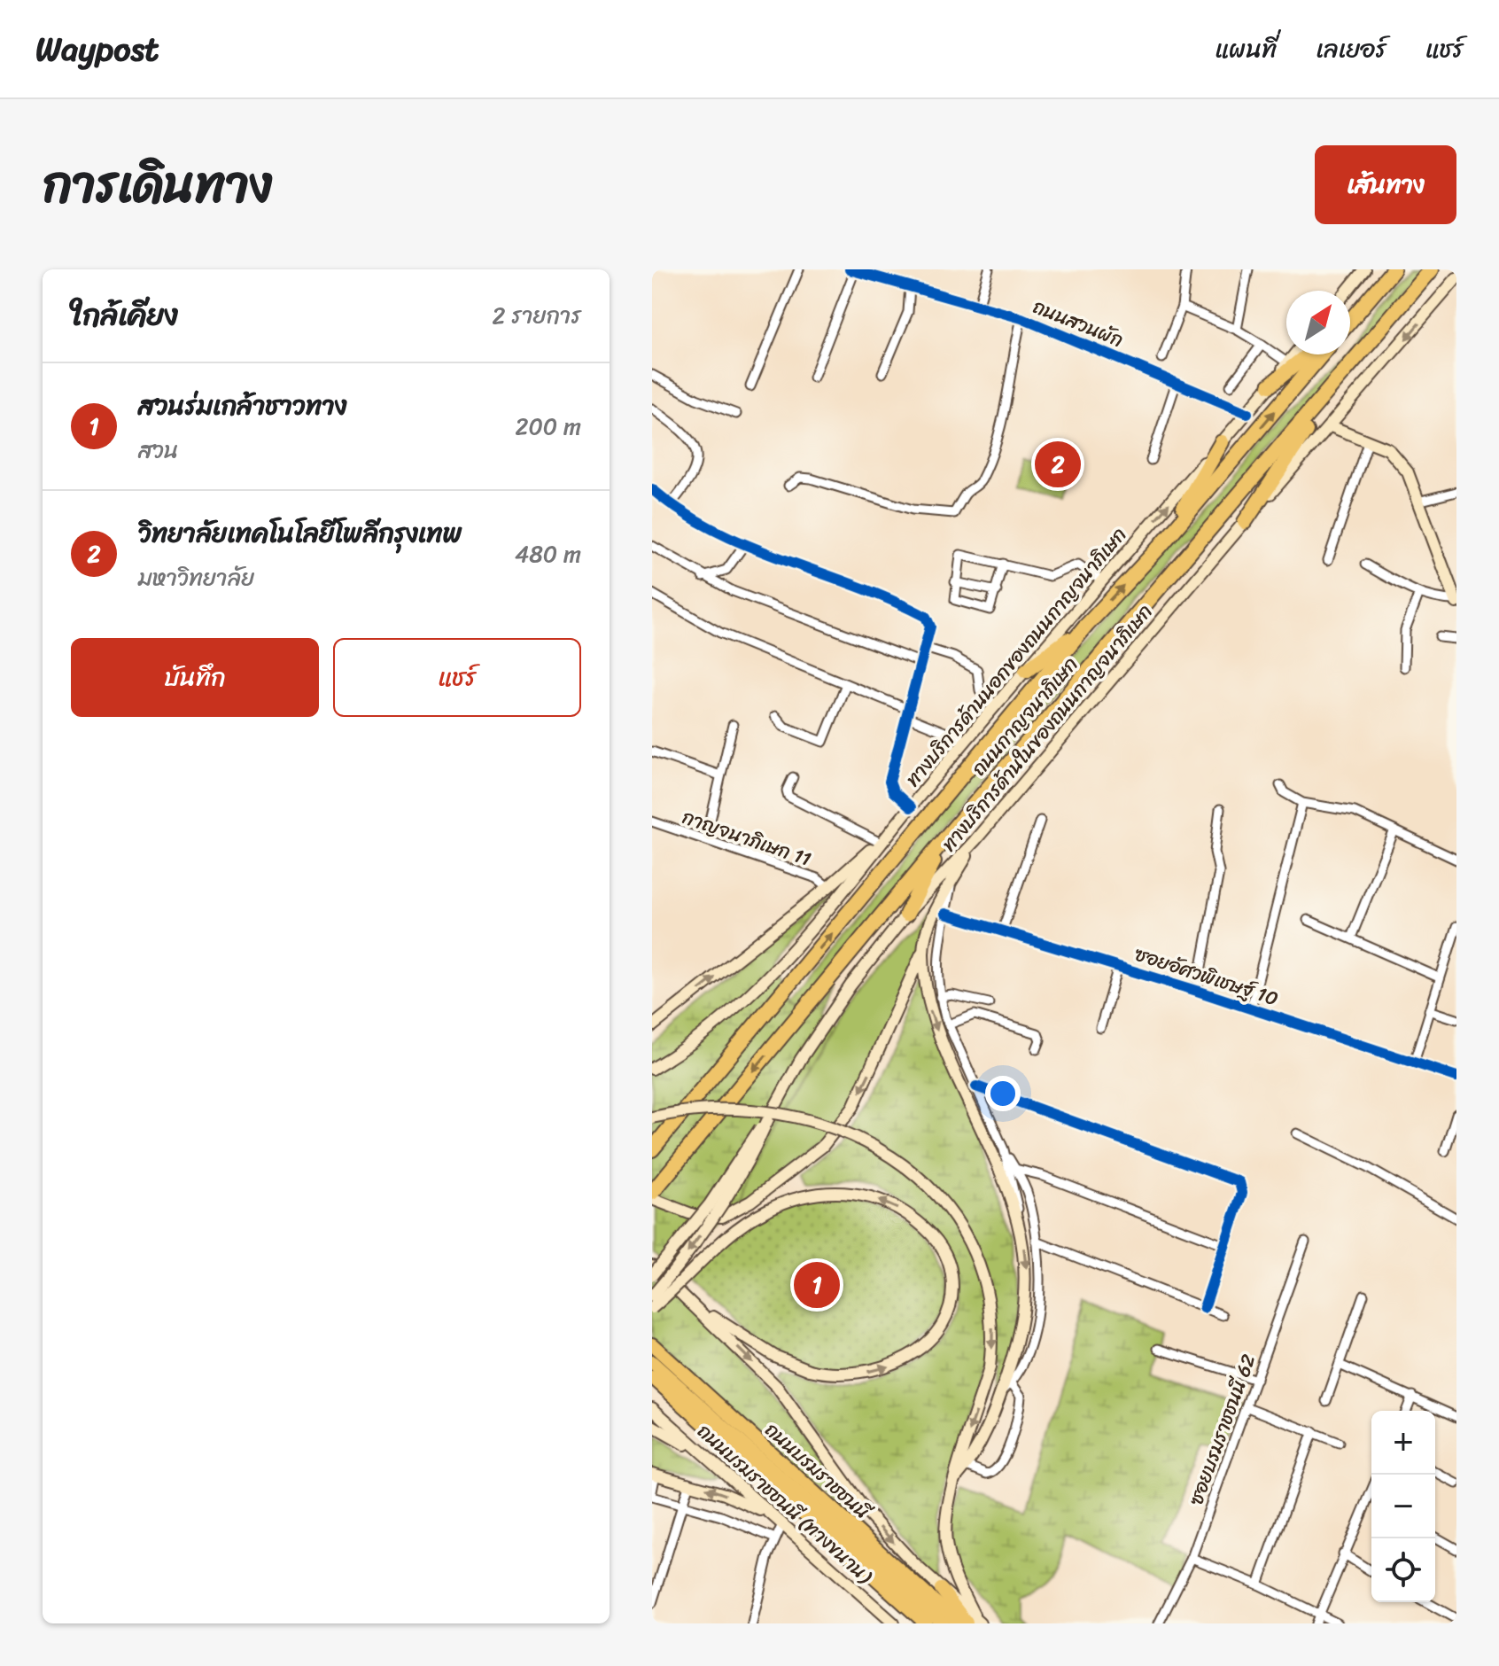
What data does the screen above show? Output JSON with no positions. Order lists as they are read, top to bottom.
{
  "streets": {
    "highway": ["ถนนกาญจนาภิเษก"],
    "main road": [
      "ถนนสวนผัก",
      "ทางบริการด้านนอกของถนนกาญจนาภิเษก",
      "ทางบริการด้านในของถนนกาญจนาภิเษก",
      "ถนนบรมราชชนนี",
      "ถนนบรมราชชนนี (ทางขนาน)"
    ],
    "street": ["กาญจนาภิเษก 11", "ซอยอัศวพิเชษฐ์ 10", "ซอยบรมราชชนนี 62"]
  },
  "crossings": [
    ["ถนนสวนผัก", "ทางบริการด้านนอกของถนนกาญจนาภิเษก"]
  ],
  "north": "top right",
  "page": {
    "header": "Waypost",
    "nav": ["แผนที่", "เลเยอร์", "แชร์"],
    "title": "การเดินทาง",
    "buttons": [
      "เส้นทาง",
      ["บันทึก", "แชร์"]
    ],
    "heading": ["ใกล้เคียง", "2 รายการ"],
    "list": [
      {
        "mark": "1",
        "name": "สวนร่มเกล้าชาวทาง",
        "note": "สวน",
        "value": "200 m"
      },
      {
        "mark": "2",
        "name": "วิทยาลัยเทคโนโลยีโพลีกรุงเทพ",
        "note": "มหาวิทยาลัย",
        "value": "480 m"
      }
    ],
    "pins": ["2", "1"],
    "map_buttons": ["+", "−"]
  }
}
